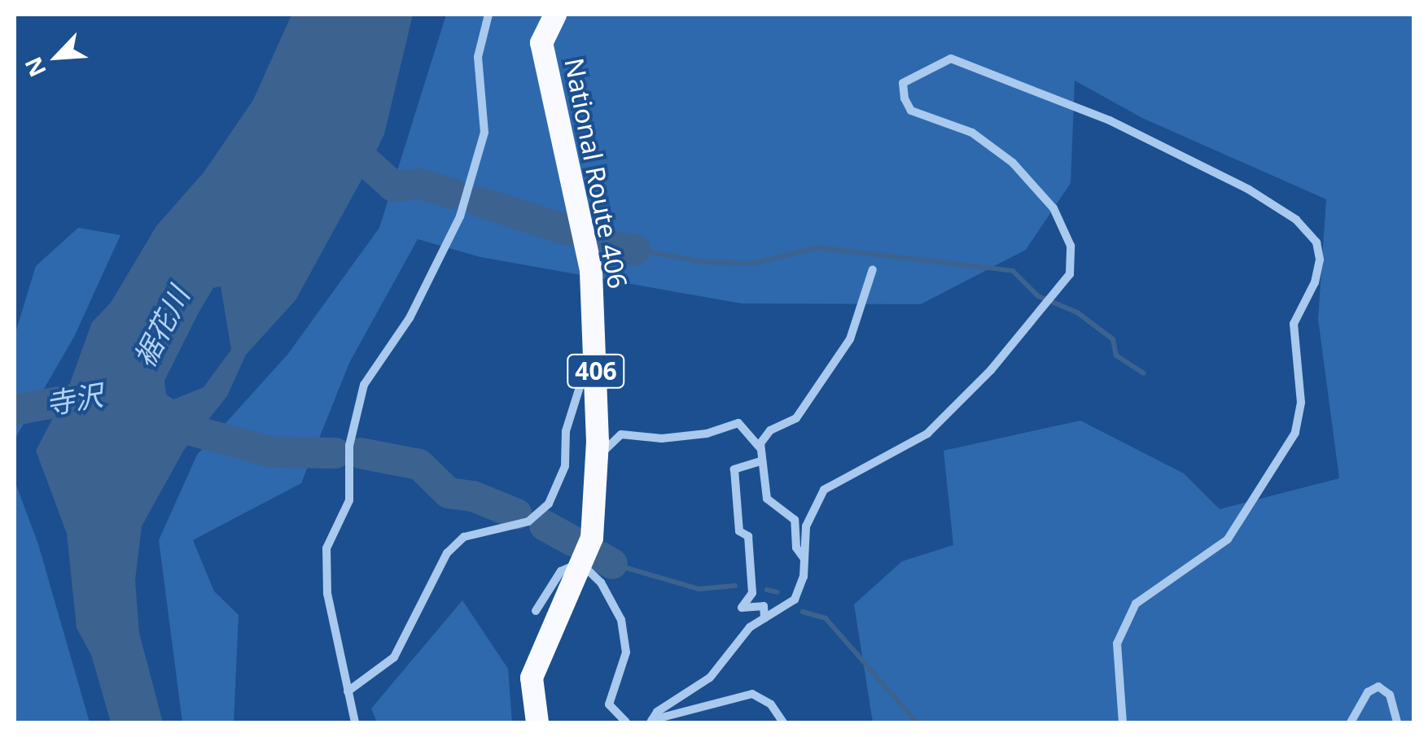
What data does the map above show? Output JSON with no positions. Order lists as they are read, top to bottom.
{
  "streets": {
    "highway": ["National Route 406", "406"]
  },
  "water": ["裾花川", "寺沢"],
  "north": "bottom left"
}
